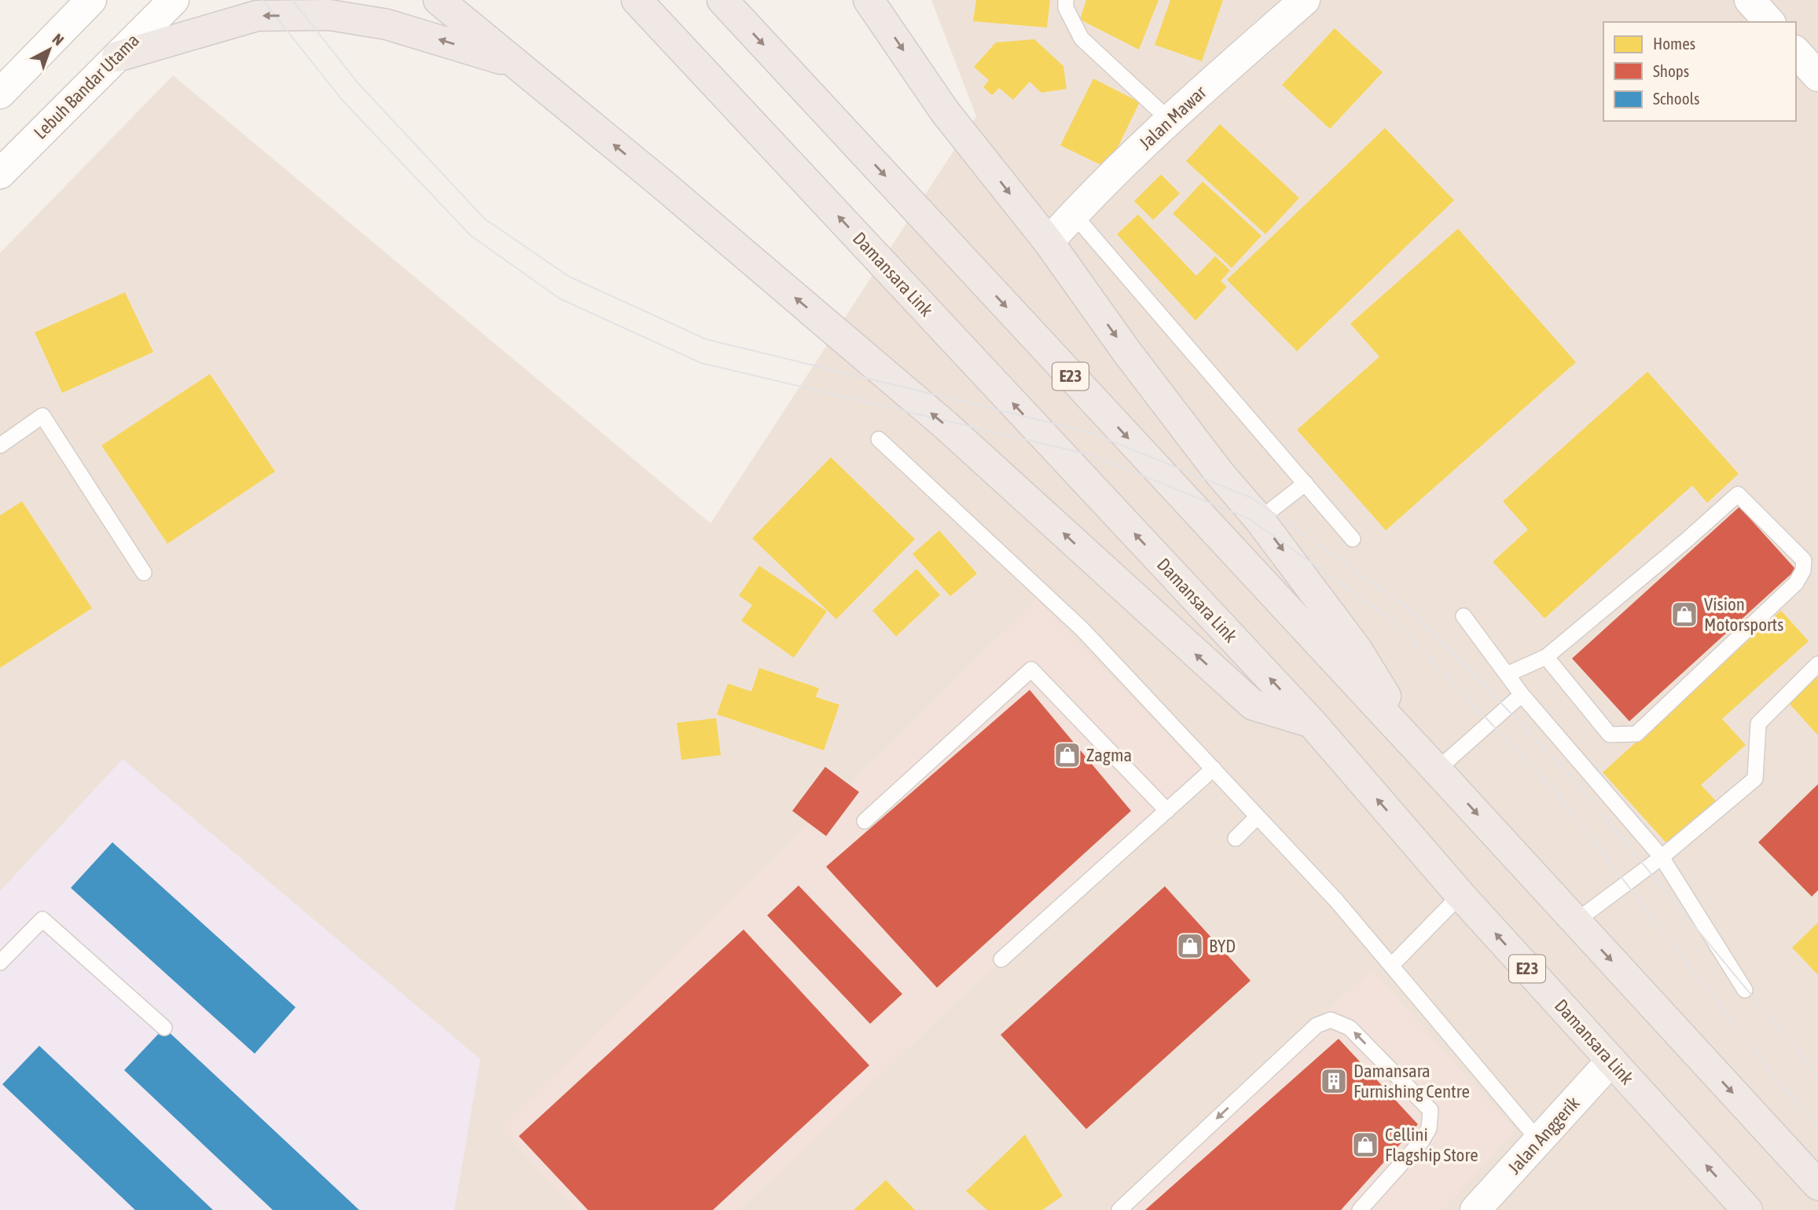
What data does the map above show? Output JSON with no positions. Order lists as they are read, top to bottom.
{
  "streets": {
    "highway": ["Damansara Link", "E23"],
    "street": ["Lebuh Bandar Utama", "Jalan Mawar", "Jalan Anggerik"]
  },
  "crossings": [
    ["Damansara Link", "Jalan Anggerik"]
  ],
  "places": {
    "shop": [
      "Vision Motorsports",
      "Zagma",
      "BYD",
      "Cellini Flagship Store"
    ],
    "building": ["Damansara Furnishing Centre"]
  },
  "legend": ["Homes", "Shops", "Schools"],
  "north": "top right"
}
